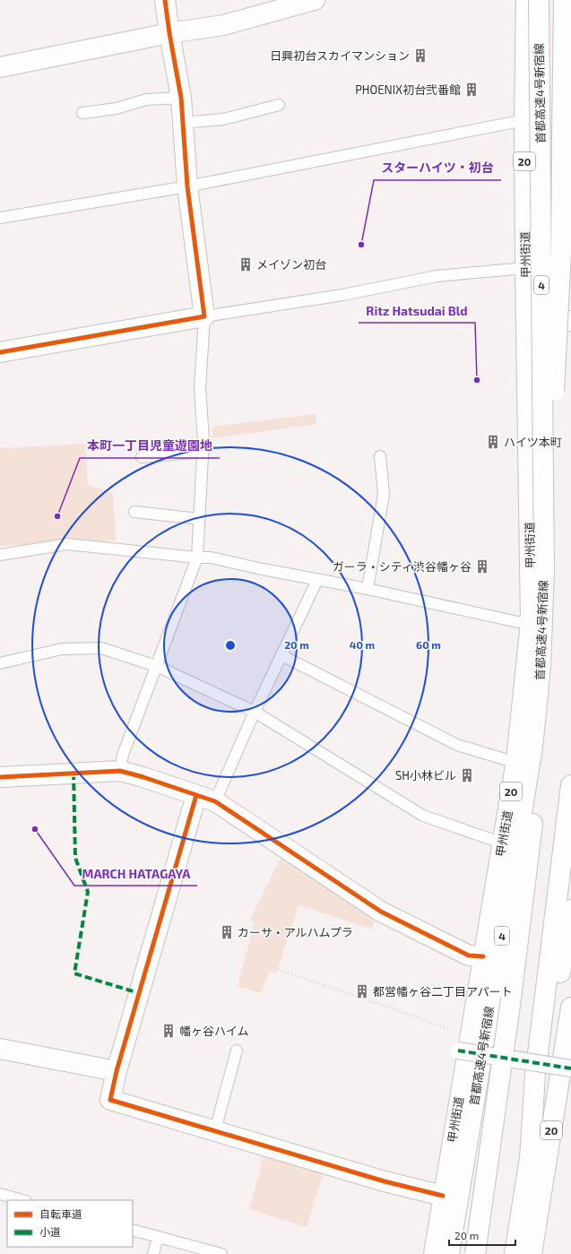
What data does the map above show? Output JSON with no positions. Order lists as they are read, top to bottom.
{
  "streets": {
    "main road": [
      "首都高速4号新宿線",
      "20",
      "甲州街道",
      "4"
    ]
  },
  "places": {
    "building": [
      "日興初台スカイマンション",
      "PHOENIX初台弐番館",
      "メイゾン初台",
      "ハイツ本町",
      "ガーラ・シティ渋谷幡ヶ谷",
      "SH小林ビル",
      "カーサ・アルハムプラ",
      "都営幡ヶ谷二丁目アパート",
      "幡ヶ谷ハイム"
    ],
    "other": [
      "スターハイツ・初台",
      "Ritz Hatsudai Bld",
      "本町一丁目児童遊園地",
      "MARCH HATAGAYA"
    ]
  },
  "legend": ["自転車道", "小道"],
  "scale_bar": "20 m",
  "rings": ["20 m", "40 m", "60 m"]
}
